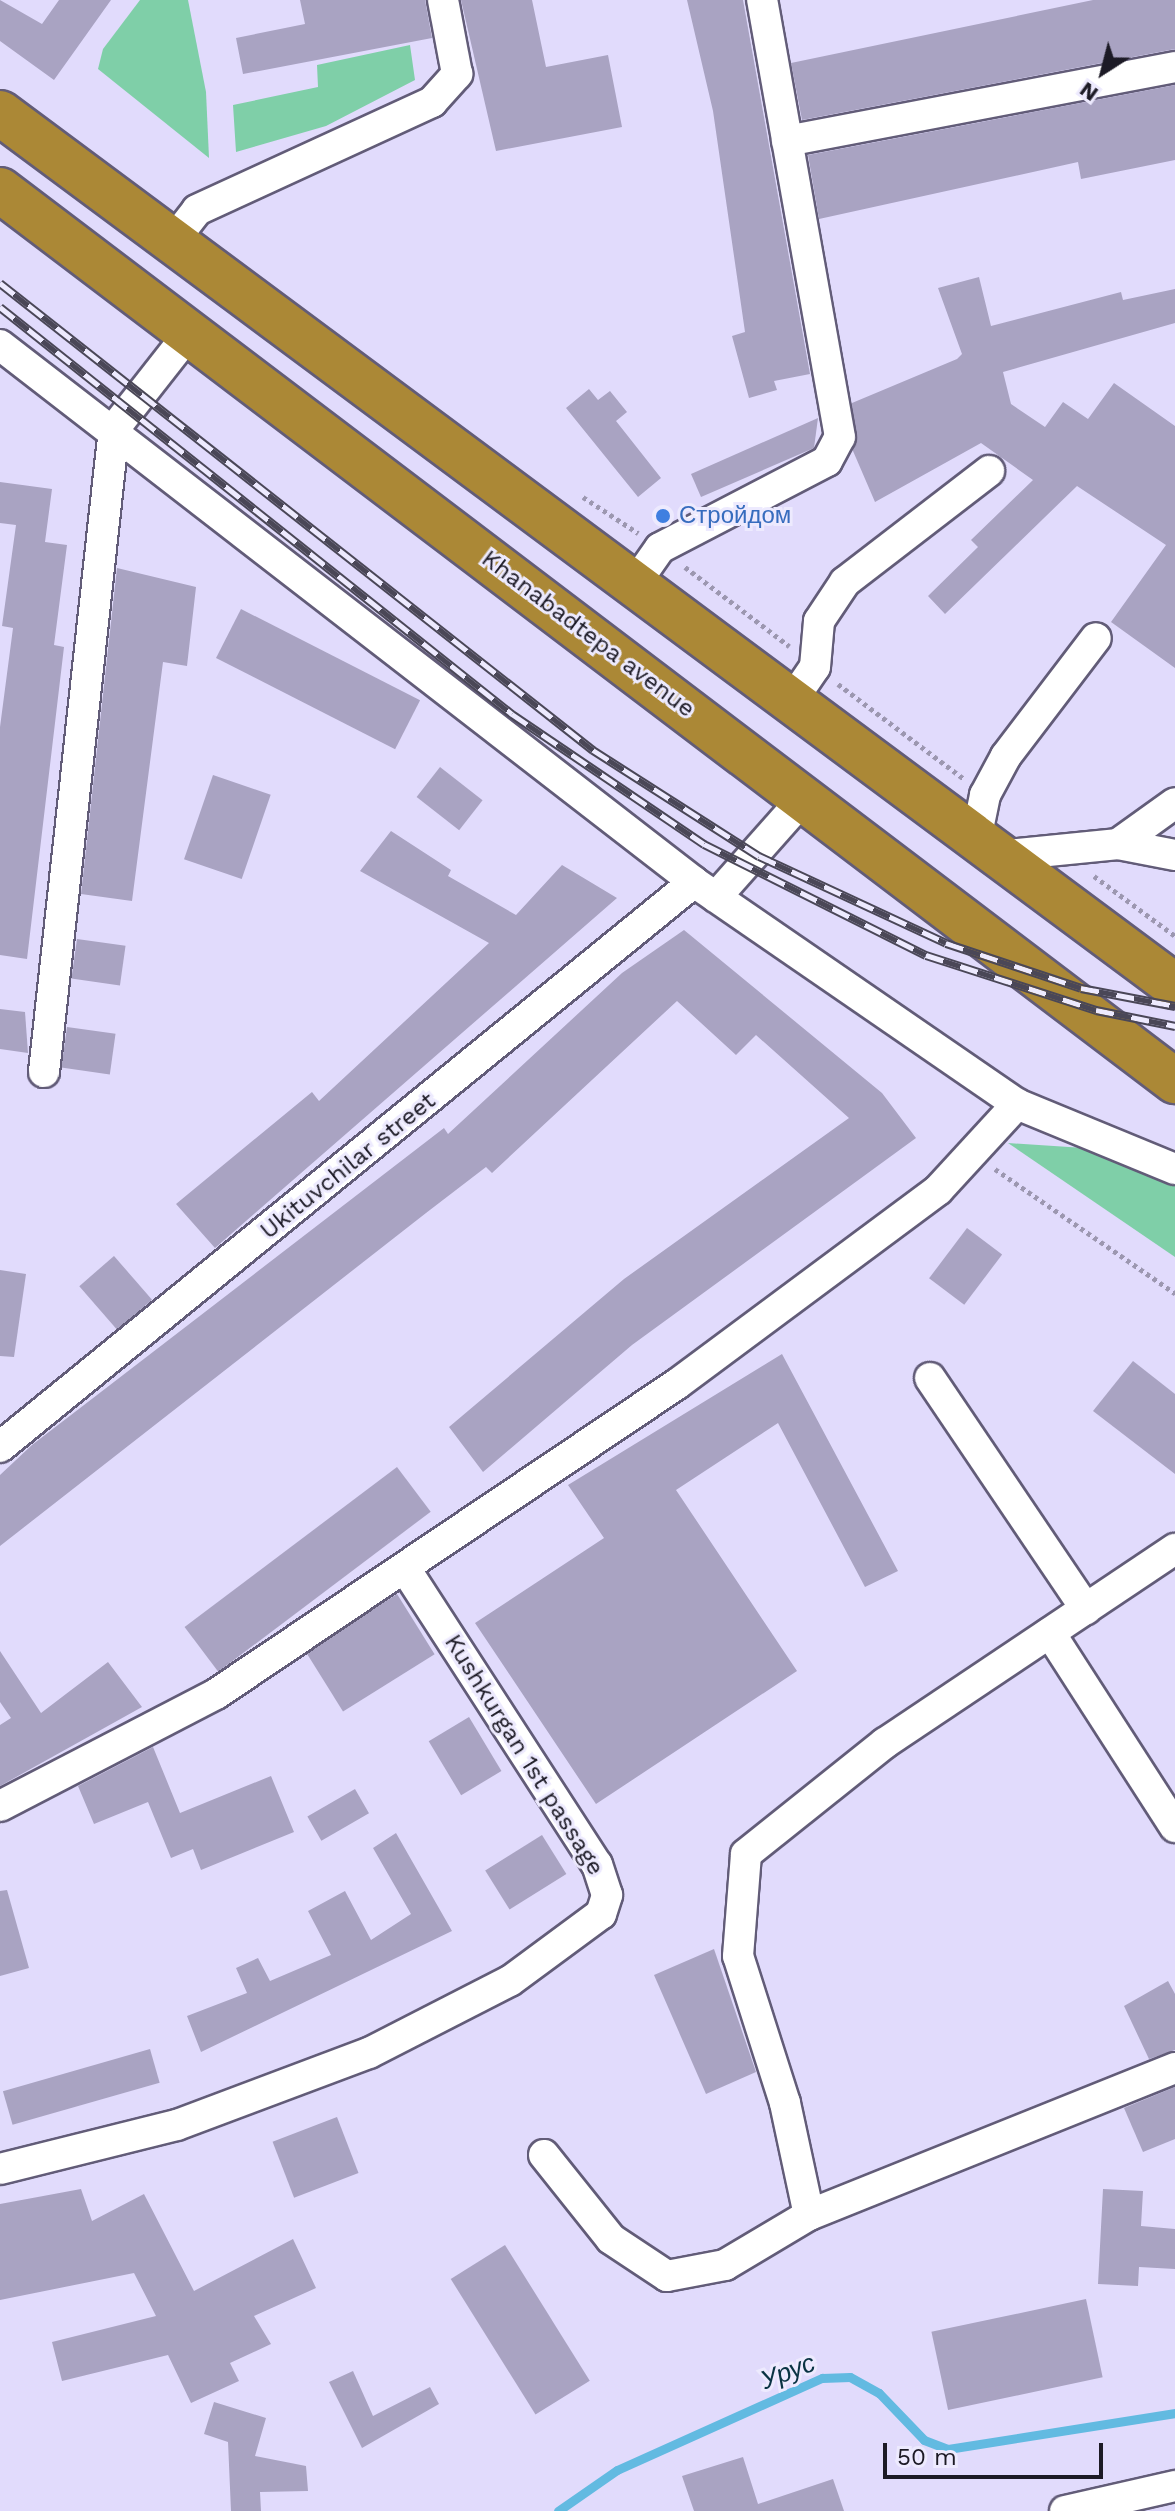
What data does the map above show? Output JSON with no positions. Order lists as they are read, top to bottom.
{
  "streets": {
    "highway": ["Khanabadtepa avenue"],
    "street": ["Ukituvchilar street", "Kushkurgan 1st passage"]
  },
  "crossings": [
    ["Khanabadtepa avenue", "Ukituvchilar street"]
  ],
  "water": ["Урус"],
  "places": ["Стройдом"],
  "scale_bar": "50 m",
  "north": "bottom left"
}
